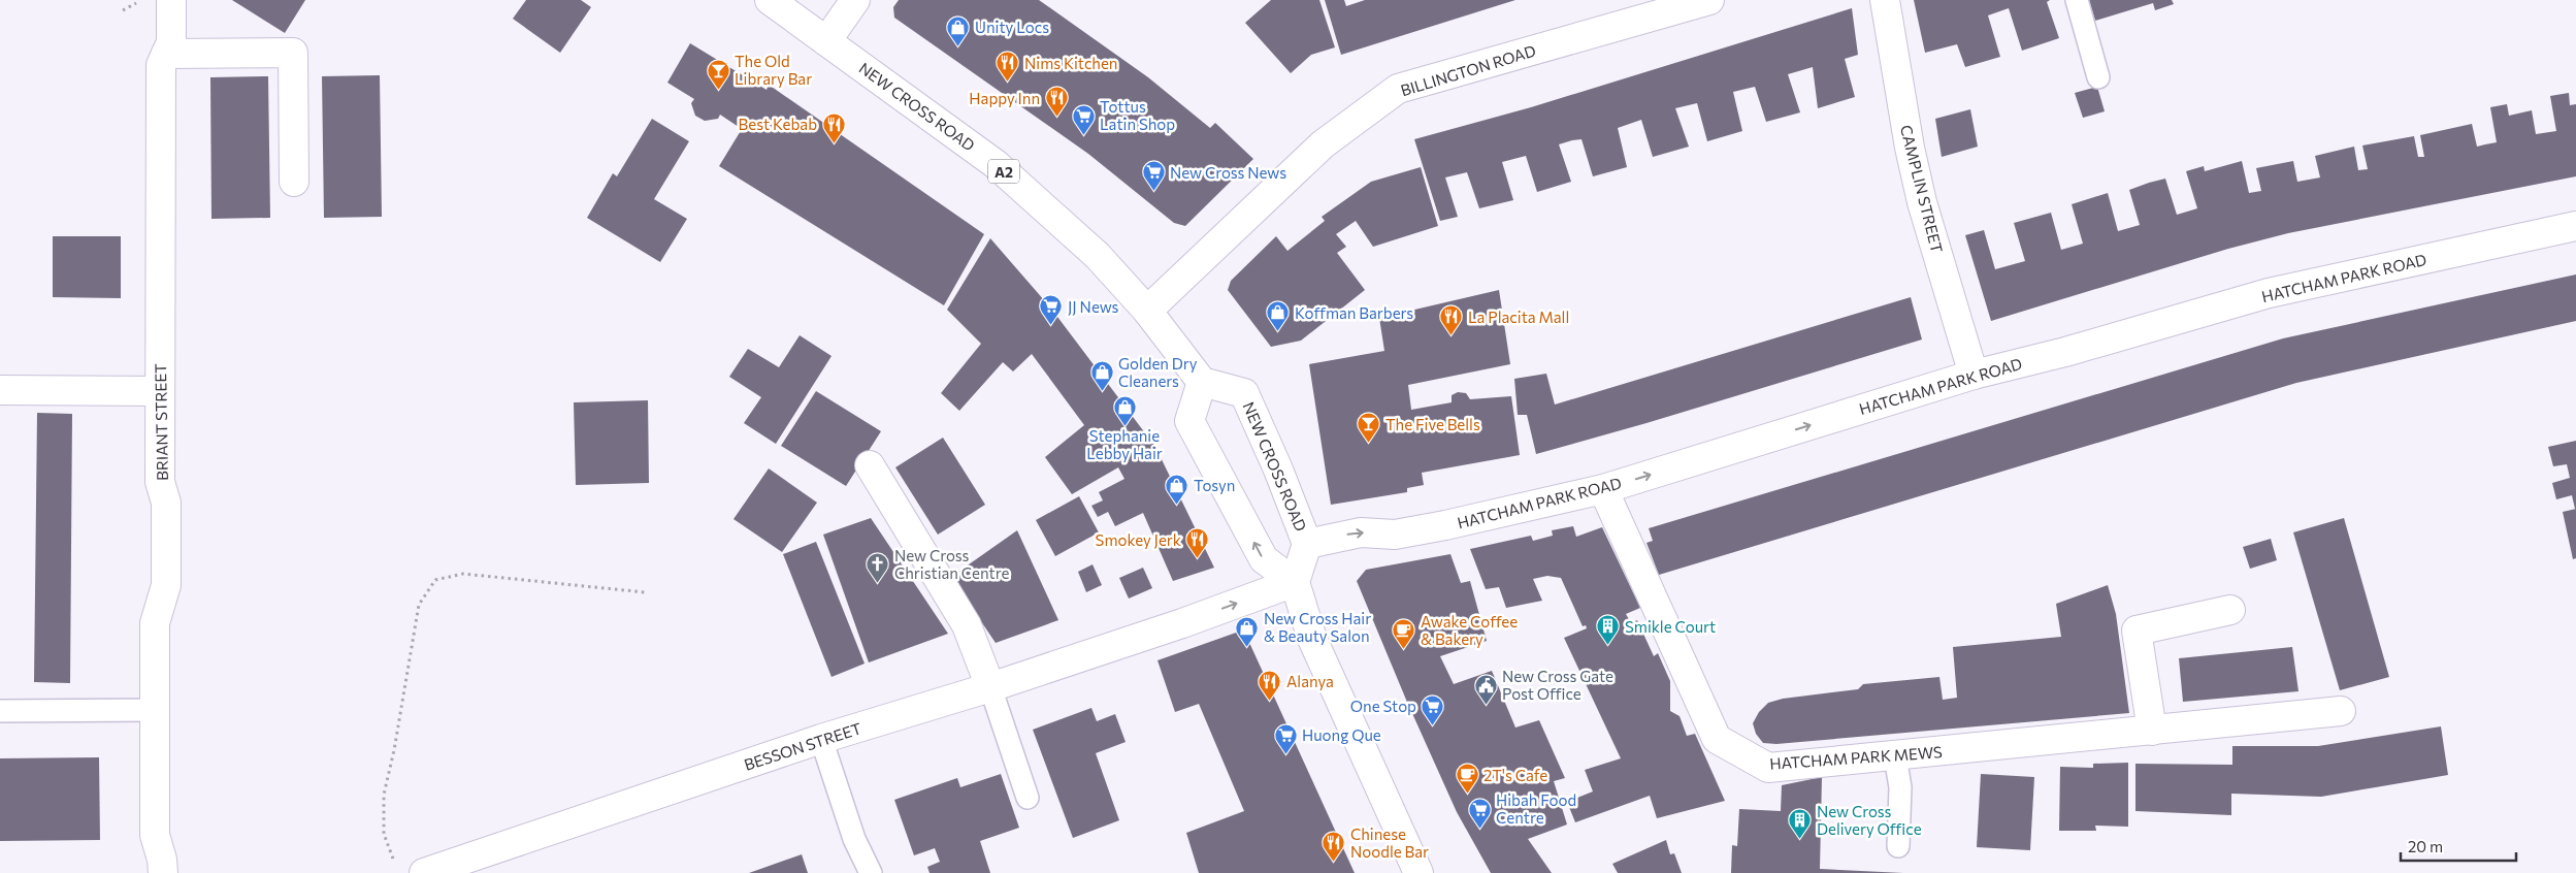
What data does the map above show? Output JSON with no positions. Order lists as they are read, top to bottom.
{
  "streets": {
    "main road": [
      "BILLINGTON ROAD",
      "NEW CROSS ROAD",
      "A2",
      "CAMPLIN STREET",
      "HATCHAM PARK ROAD",
      "BRIANT STREET",
      "BESSON STREET",
      "HATCHAM PARK MEWS"
    ]
  },
  "crossings": [
    ["BILLINGTON ROAD", "NEW CROSS ROAD"],
    ["NEW CROSS ROAD", "HATCHAM PARK ROAD"],
    ["NEW CROSS ROAD", "BESSON STREET"],
    ["CAMPLIN STREET", "HATCHAM PARK ROAD"],
    ["HATCHAM PARK ROAD", "HATCHAM PARK MEWS"]
  ],
  "one_way": ["HATCHAM PARK ROAD", "BESSON STREET"],
  "places": {
    "shop": [
      "Unity Locs",
      "Koffman Barbers",
      "Golden Dry Cleaners",
      "Stephanie Lebby Hair",
      "Tosyn",
      "New Cross Hair & Beauty Salon"
    ],
    "restaurant": [
      "Nims Kitchen",
      "Happy Inn",
      "Best Kebab",
      "La Placita Mall",
      "Smokey Jerk",
      "Alanya",
      "Chinese Noodle Bar"
    ],
    "bar": ["The Old Library Bar", "The Five Bells"],
    "supermarket": [
      "Tottus Latin Shop",
      "New Cross News",
      "JJ News",
      "One Stop",
      "Huong Que",
      "Hibah Food Centre"
    ],
    "church": ["New Cross Christian Centre"],
    "building": ["Smikle Court", "New Cross Delivery Office"],
    "cafe": ["Awake Coffee & Bakery", "2T's Cafe"],
    "public building": ["New Cross Gate Post Office"]
  },
  "scale_bar": "20 m"
}
